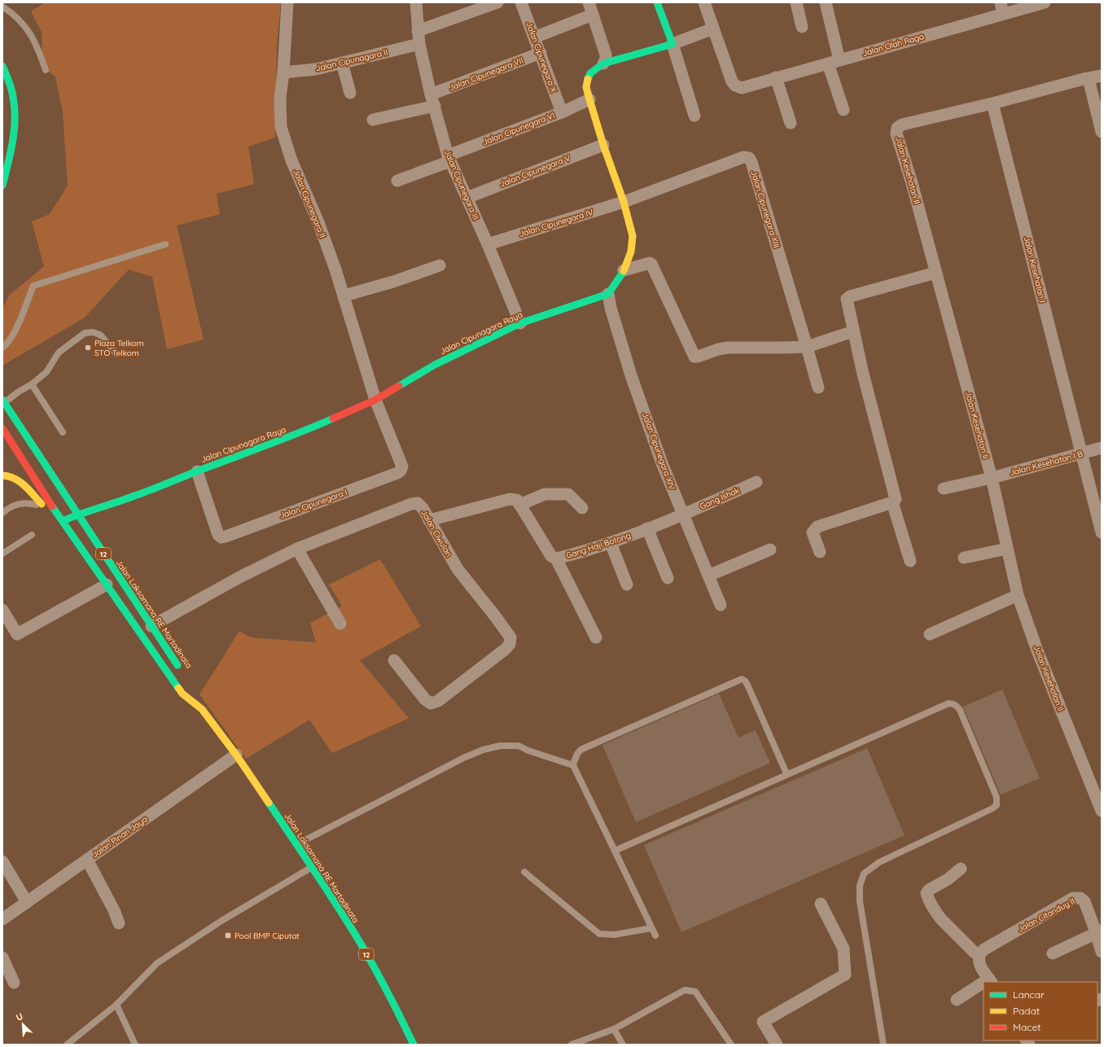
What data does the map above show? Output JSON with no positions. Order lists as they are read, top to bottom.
{
  "streets": {
    "main road": ["Jalan Cipunagara Raya", "12", "Jalan Laksamana RE Martadinata"],
    "street": [
      "Jalan Olah Raga",
      "Jalan Cipunegara X",
      "Jalan Cipunagara II",
      "Jalan Cipunegara VII",
      "Jalan Cipunegara VI",
      "Jalan Kesehatan II",
      "Jalan Cipunegara V",
      "Jalan Cipunegara III",
      "Jalan Cipunegara II",
      "Jalan Cipunegara XIII",
      "Jalan Cipunegara IV",
      "Jalan Kesehatan I",
      "Jalan Cipunegara XIV",
      "Jalan Kesehatan I B",
      "Gang Ishak",
      "Jalan Cipunegara I",
      "Jalan Ciwulan",
      "Gang Haji Botong",
      "Jalan Pinan Jaya",
      "Jalan Citanduy II"
    ]
  },
  "crossings": [
    ["Jalan Cipunegara X", "Jalan Cipunegara VII"],
    ["Jalan Cipunegara X", "Jalan Cipunegara VI"],
    ["Jalan Cipunagara II", "Jalan Cipunegara III"],
    ["Jalan Cipunagara II", "Jalan Cipunegara II"],
    ["Jalan Cipunegara VII", "Jalan Cipunegara III"],
    ["Jalan Cipunegara VI", "Jalan Cipunegara III"],
    ["Jalan Kesehatan II", "Jalan Kesehatan I"],
    ["Jalan Kesehatan II", "Jalan Kesehatan I B"],
    ["Jalan Cipunegara V", "Jalan Cipunegara III"],
    ["Jalan Cipunegara III", "Jalan Cipunegara IV"],
    ["Jalan Cipunegara III", "Jalan Cipunagara Raya"],
    ["Jalan Cipunegara II", "Jalan Cipunagara Raya"],
    ["Jalan Cipunegara II", "Jalan Cipunegara I"],
    ["Jalan Cipunegara XIII", "Jalan Cipunegara IV"],
    ["Jalan Kesehatan I", "Jalan Kesehatan I B"],
    ["Jalan Cipunagara Raya", "Jalan Cipunegara XIV"],
    ["Jalan Cipunagara Raya", "Jalan Cipunegara I"],
    ["Jalan Cipunagara Raya", "Jalan Laksamana RE Martadinata"],
    ["Jalan Cipunegara XIV", "Gang Ishak"],
    ["Jalan Cipunegara XIV", "Gang Haji Botong"],
    ["Gang Ishak", "Gang Haji Botong"],
    ["Jalan Ciwulan", "Jalan Laksamana RE Martadinata"],
    ["Jalan Laksamana RE Martadinata", "Jalan Pinan Jaya"]
  ],
  "places": {
    "other": ["Plaza Telkom STO Telkom"],
    "transit": ["Pool BMP Ciputat"]
  },
  "legend": ["Lancar", "Padat", "Macet"],
  "north": "top left"
}
